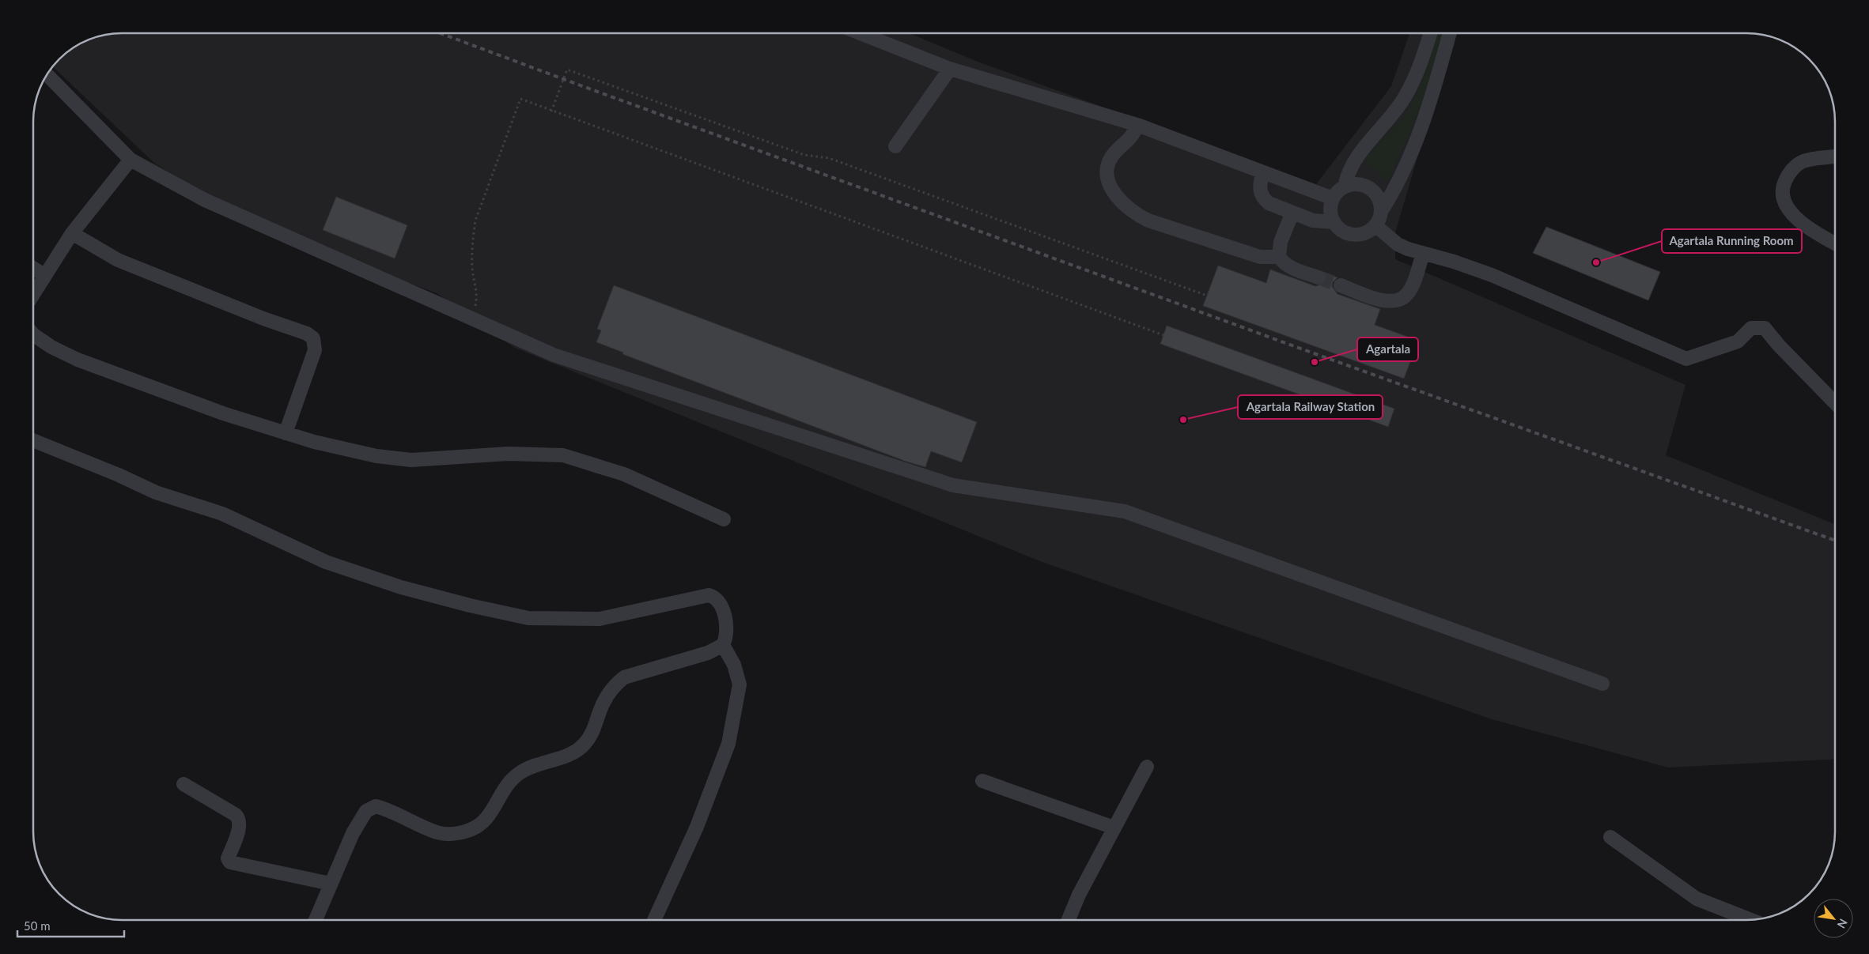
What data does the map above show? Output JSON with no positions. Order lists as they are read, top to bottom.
{
  "places": ["Agartala Running Room", "Agartala", "Agartala Railway Station"],
  "scale_bar": "50 m",
  "north": "bottom right"
}
